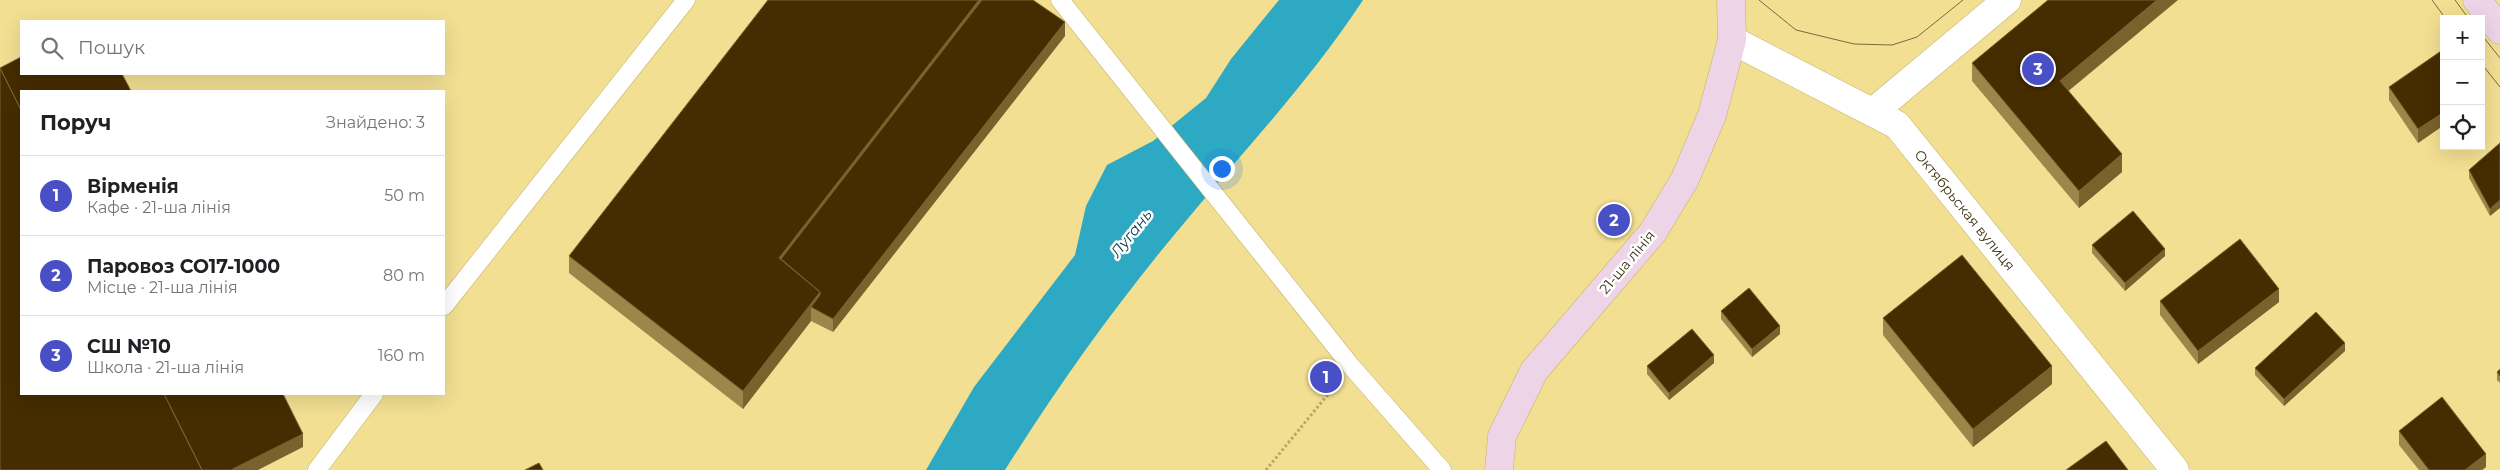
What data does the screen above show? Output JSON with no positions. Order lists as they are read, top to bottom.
{
  "streets": {
    "street": ["Октябрьская вулиця", "21-ша лінія"]
  },
  "crossings": [
    ["Октябрьская вулиця", "21-ша лінія"]
  ],
  "water": ["Лугань"],
  "page": {
    "map_buttons": ["+", "−"],
    "search": "Пошук",
    "pins": ["3", "2", "1"],
    "heading": ["Поруч", "Знайдено: 3"],
    "list": [
      {
        "mark": "1",
        "name": "Вірменія",
        "note": "Кафе · 21-ша лінія",
        "value": "50 m"
      },
      {
        "mark": "2",
        "name": "Паровоз СО17-1000",
        "note": "Місце · 21-ша лінія",
        "value": "80 m"
      },
      {
        "mark": "3",
        "name": "СШ №10",
        "note": "Школа · 21-ша лінія",
        "value": "160 m"
      }
    ]
  }
}
